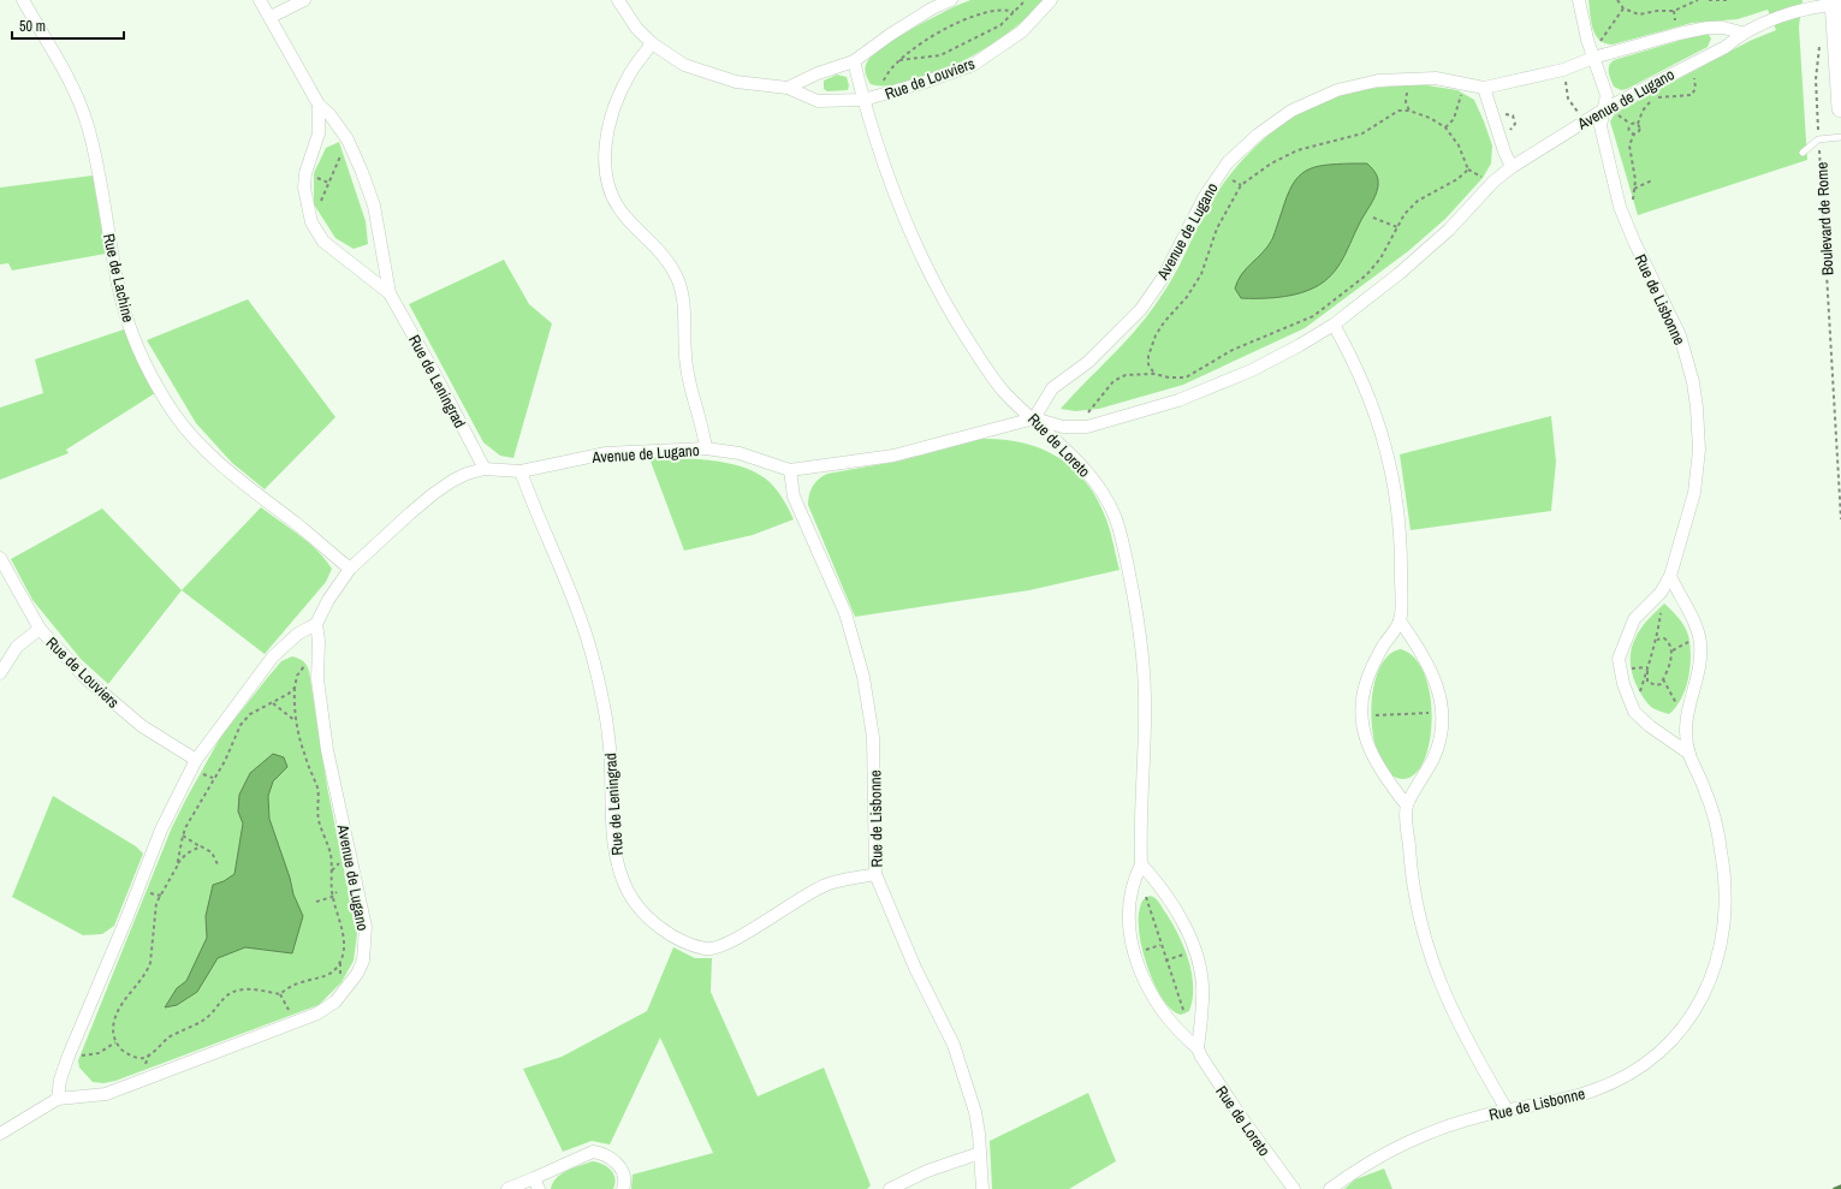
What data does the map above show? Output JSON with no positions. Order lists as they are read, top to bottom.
{
  "streets": {
    "street": [
      "Rue de Louviers",
      "Avenue de Lugano",
      "Rue de Lachine",
      "Rue de Lisbonne",
      "Rue de Leningrad",
      "Rue de Loreto"
    ],
    "path": ["Boulevard de Rome"]
  },
  "crossings": [
    ["Rue de Louviers", "Rue de Loreto"],
    ["Avenue de Lugano", "Rue de Lachine"],
    ["Avenue de Lugano", "Rue de Lisbonne"],
    ["Avenue de Lugano", "Rue de Leningrad"],
    ["Avenue de Lugano", "Rue de Loreto"],
    ["Rue de Lisbonne", "Rue de Leningrad"]
  ],
  "scale_bar": "50 m"
}
